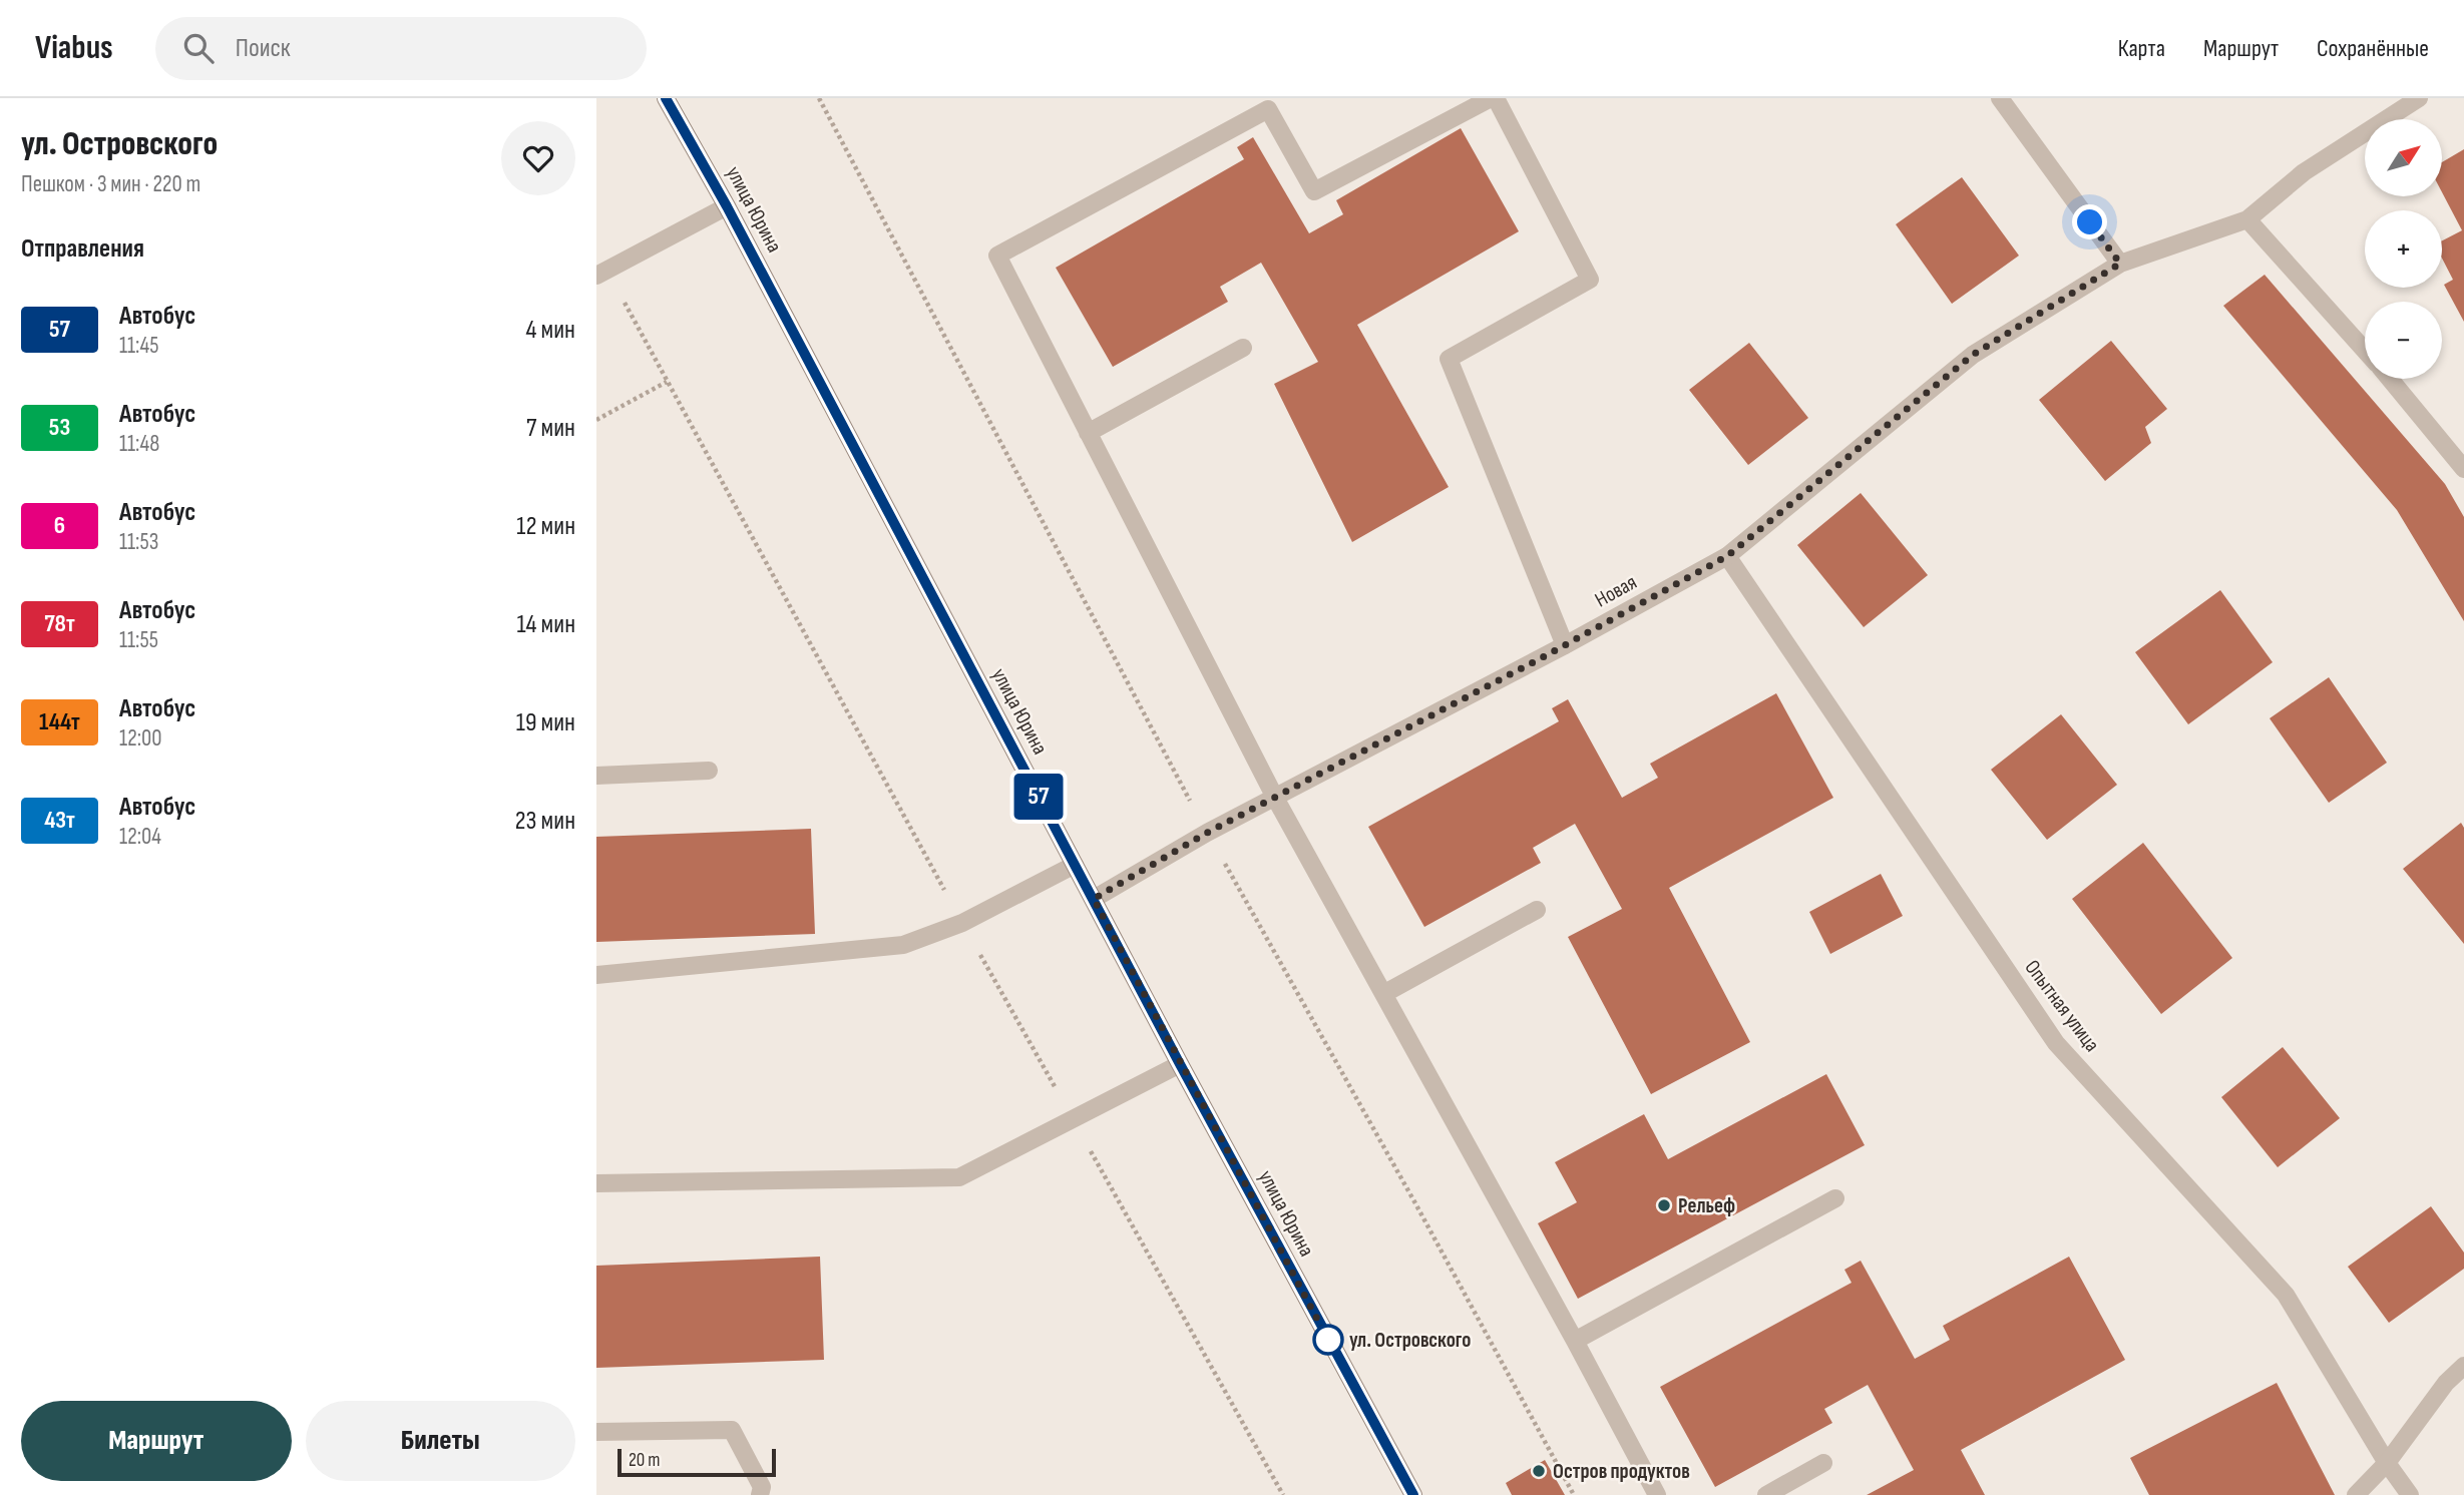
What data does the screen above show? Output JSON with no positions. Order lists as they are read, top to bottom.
{
  "streets": {
    "main road": ["улица Юрина"],
    "street": ["Новая", "Опытная улица"]
  },
  "crossings": [
    ["улица Юрина", "Новая"],
    ["Новая", "Опытная улица"]
  ],
  "places": ["Рельеф", "ул. Островского", "Остров продуктов"],
  "lines": ["bus line 57"],
  "scale_bar": "20 m",
  "north": "top right",
  "page": {
    "header": "Viabus",
    "search": "Поиск",
    "nav": ["Карта", "Маршрут", "Сохранённые"],
    "heading": [
      ["ул. Островского", "Пешком · 3 мин · 220 m"],
      "Отправления"
    ],
    "on_map": "57",
    "map_buttons": ["+", "−"],
    "list": [
      {
        "mark": "57",
        "name": "Автобус",
        "note": "11:45",
        "value": "4 мин"
      },
      {
        "mark": "53",
        "name": "Автобус",
        "note": "11:48",
        "value": "7 мин"
      },
      {
        "mark": "6",
        "name": "Автобус",
        "note": "11:53",
        "value": "12 мин"
      },
      {
        "mark": "78т",
        "name": "Автобус",
        "note": "11:55",
        "value": "14 мин"
      },
      {
        "mark": "144т",
        "name": "Автобус",
        "note": "12:00",
        "value": "19 мин"
      },
      {
        "mark": "43т",
        "name": "Автобус",
        "note": "12:04",
        "value": "23 мин"
      }
    ],
    "buttons": ["Маршрут", "Билеты"],
    "scale": "20 m"
  }
}
